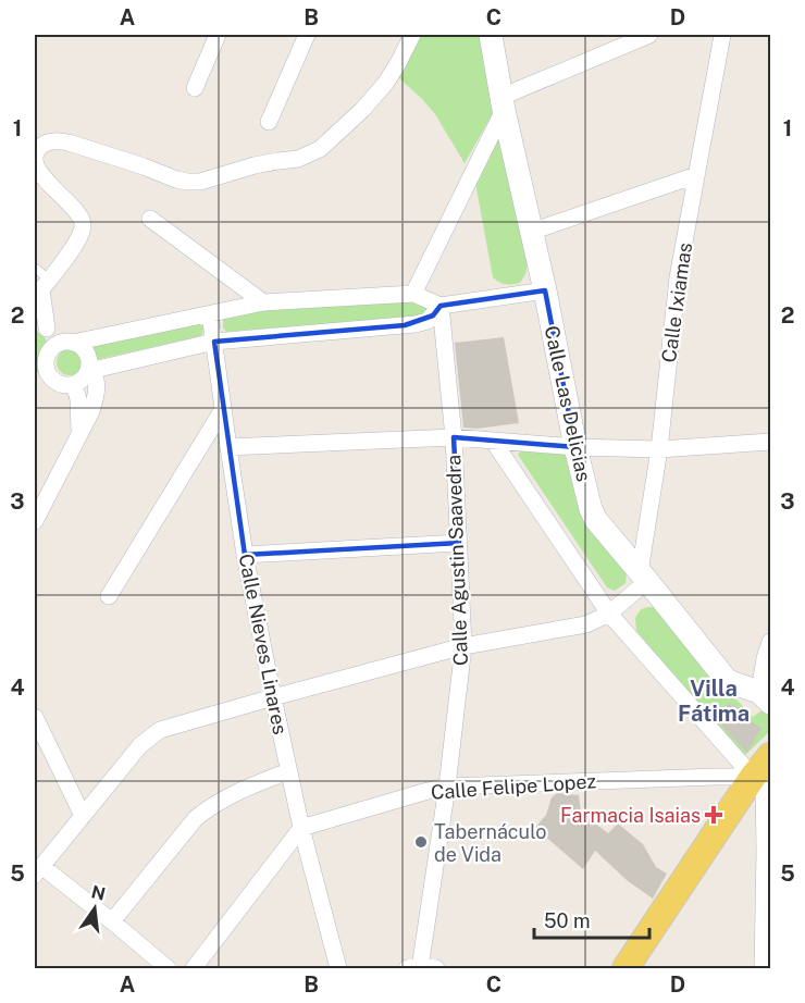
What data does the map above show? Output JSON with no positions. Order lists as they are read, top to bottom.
{
  "streets": {
    "street": [
      "Calle Ixiamas",
      "Calle Las Delicias",
      "Calle Agustin Saavedra",
      "Calle Nieves Linares",
      "Calle Felipe Lopez"
    ]
  },
  "crossings": [
    ["Calle Ixiamas", "Calle Las Delicias"],
    ["Calle Agustin Saavedra", "Calle Felipe Lopez"],
    ["Calle Nieves Linares", "Calle Felipe Lopez"]
  ],
  "districts": ["Villa Fátima"],
  "places": {
    "health": ["Farmacia Isaias"],
    "other": ["Tabernáculo de Vida"]
  },
  "scale_bar": "50 m",
  "north": "top",
  "grid": {
    "columns": [
      "A",
      "B",
      "C",
      "D"
    ],
    "rows": [
      "1",
      "2",
      "3",
      "4",
      "5"
    ]
  }
}
